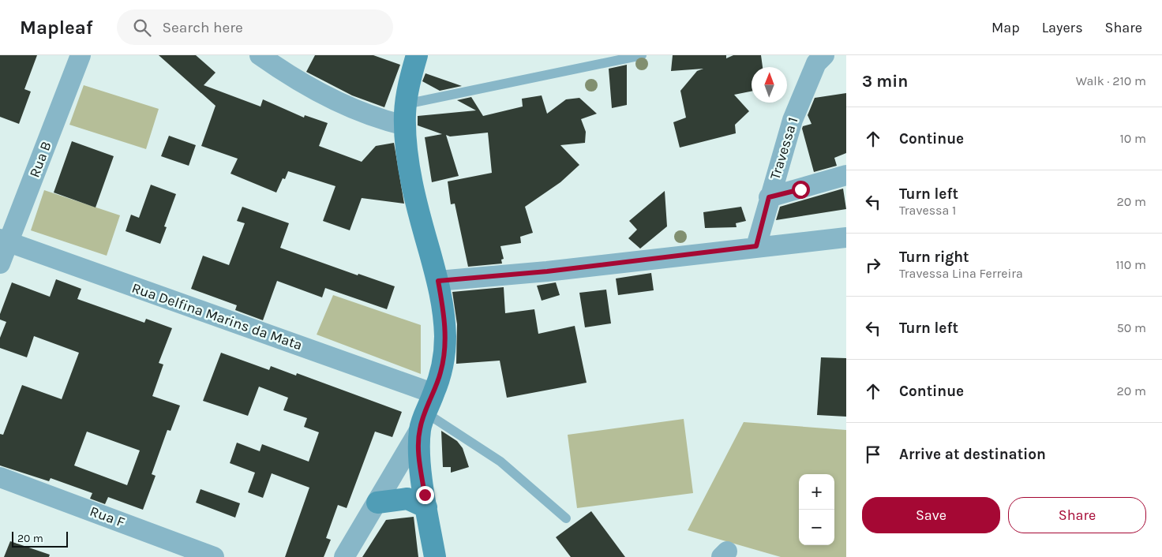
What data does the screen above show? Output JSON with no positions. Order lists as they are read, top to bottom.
{
  "streets": {
    "street": [
      "Travessa 1",
      "Rua B",
      "Rua Delfina Marins da Mata",
      "Rua F"
    ]
  },
  "crossings": [
    ["Rua B", "Rua Delfina Marins da Mata"]
  ],
  "scale_bar": "20 m",
  "north": "top",
  "page": {
    "header": "Mapleaf",
    "search": "Search here",
    "nav": ["Map", "Layers", "Share"],
    "heading": ["3 min", "Walk · 210 m"],
    "list": [
      ["Continue", "10 m"],
      ["Turn left", "Travessa 1", "20 m"],
      ["Turn right", "Travessa Lina Ferreira", "110 m"],
      ["Turn left", "50 m"],
      ["Continue", "20 m"],
      "Arrive at destination"
    ],
    "map_buttons": ["+", "−"],
    "buttons": ["Save", "Share"],
    "scale": "20 m"
  }
}
